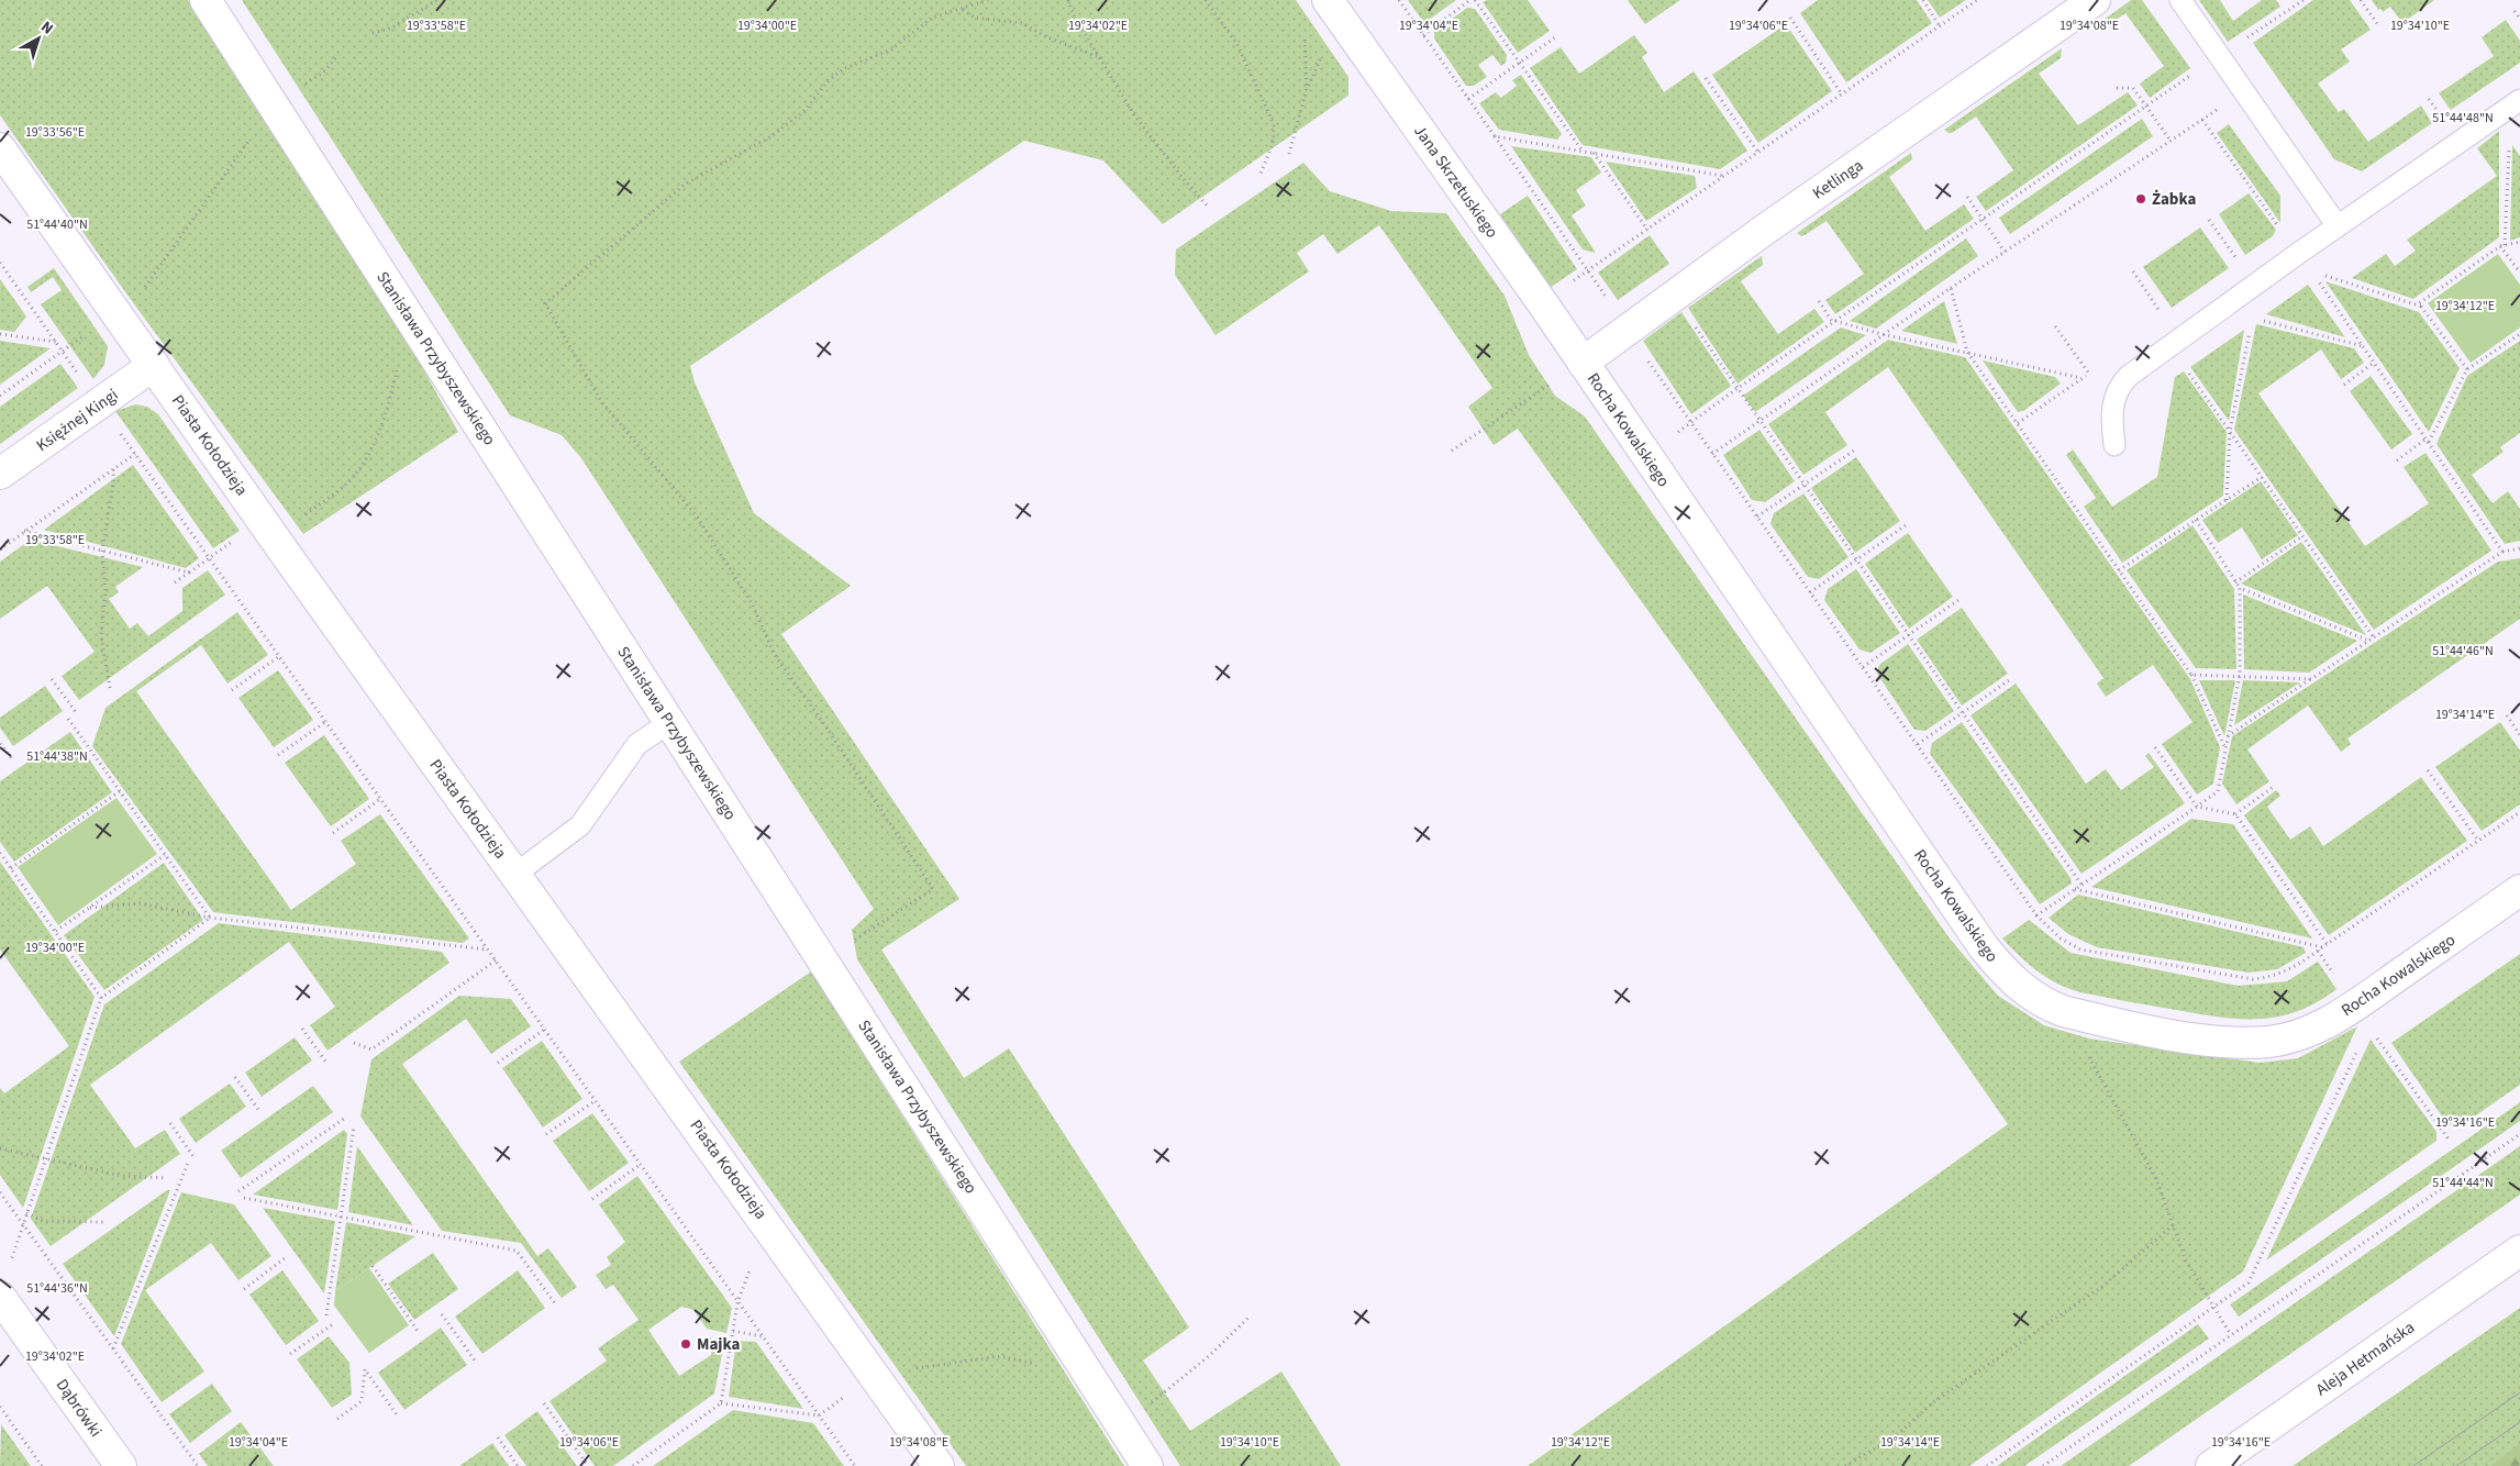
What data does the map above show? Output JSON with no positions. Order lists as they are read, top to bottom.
{
  "streets": {
    "street": [
      "Ketlinga",
      "Jana Skrzetuskiego",
      "Stanisława Przybyszewskiego",
      "Księżnej Kingi",
      "Rocha Kowalskiego",
      "Piasta Kołodzieja",
      "Aleja Hetmańska",
      "Dąbrówki"
    ]
  },
  "crossings": [
    ["Ketlinga", "Jana Skrzetuskiego"],
    ["Ketlinga", "Rocha Kowalskiego"],
    ["Jana Skrzetuskiego", "Rocha Kowalskiego"],
    ["Księżnej Kingi", "Piasta Kołodzieja"]
  ],
  "places": ["Żabka", "Majka"],
  "north": "top right",
  "coordinates": [
    "19°33'58\"E",
    "19°34'00\"E",
    "19°34'06\"E",
    "19°34'08\"E",
    "19°34'10\"E",
    "19°34'02\"E",
    "19°34'04\"E",
    "51°44'48\"N",
    "19°33'56\"E",
    "51°44'40\"N",
    "19°34'12\"E",
    "51°44'46\"N",
    "19°34'14\"E",
    "51°44'38\"N",
    "19°34'16\"E",
    "51°44'44\"N",
    "51°44'36\"N"
  ]
}
